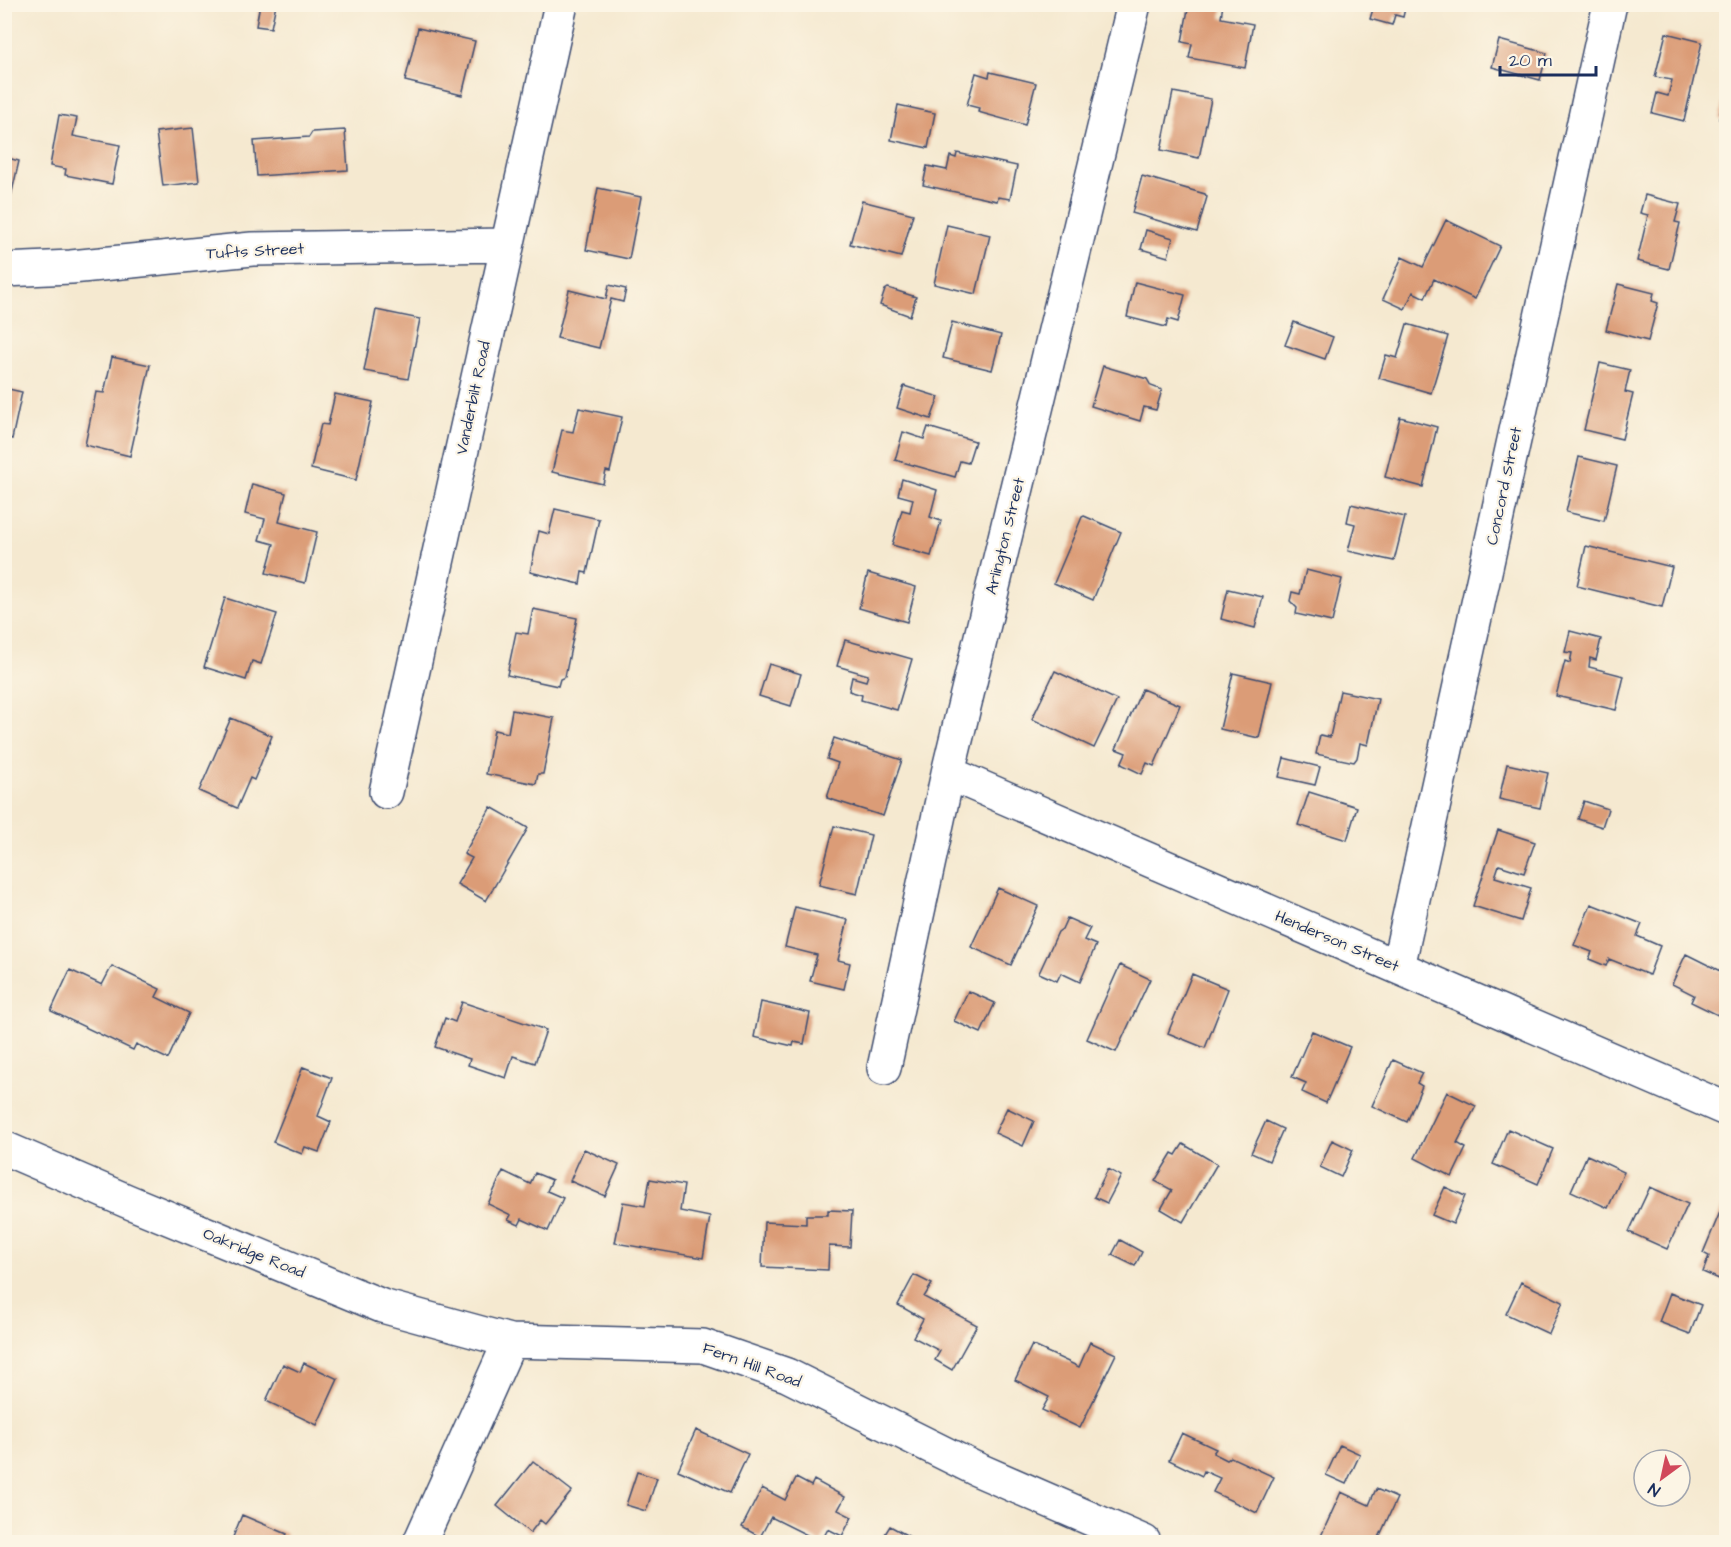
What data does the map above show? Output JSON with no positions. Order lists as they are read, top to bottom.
{
  "streets": {
    "street": [
      "Tufts Street",
      "Vanderbilt Road",
      "Concord Street",
      "Arlington Street",
      "Henderson Street",
      "Oakridge Road",
      "Fern Hill Road"
    ]
  },
  "crossings": [
    ["Tufts Street", "Vanderbilt Road"],
    ["Concord Street", "Henderson Street"],
    ["Arlington Street", "Henderson Street"],
    ["Oakridge Road", "Fern Hill Road"]
  ],
  "scale_bar": "20 m",
  "north": "bottom left"
}
